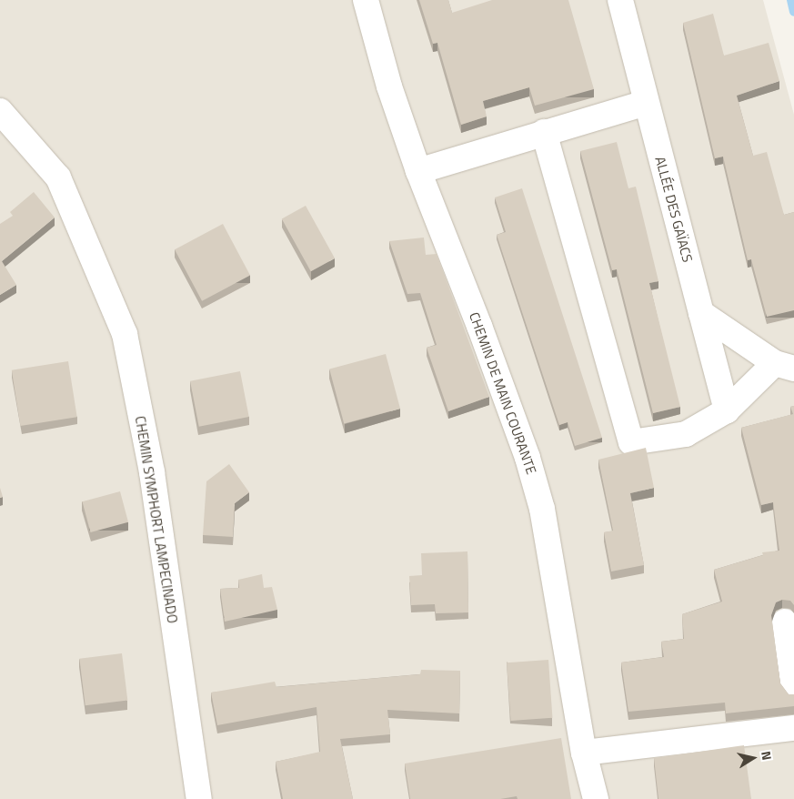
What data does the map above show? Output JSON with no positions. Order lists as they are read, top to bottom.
{
  "streets": {
    "street": ["ALLÉE DES GAÏACS", "CHEMIN DE MAIN COURANTE", "CHEMIN SYMPHORT LAMPECINADO"]
  },
  "north": "right"
}
